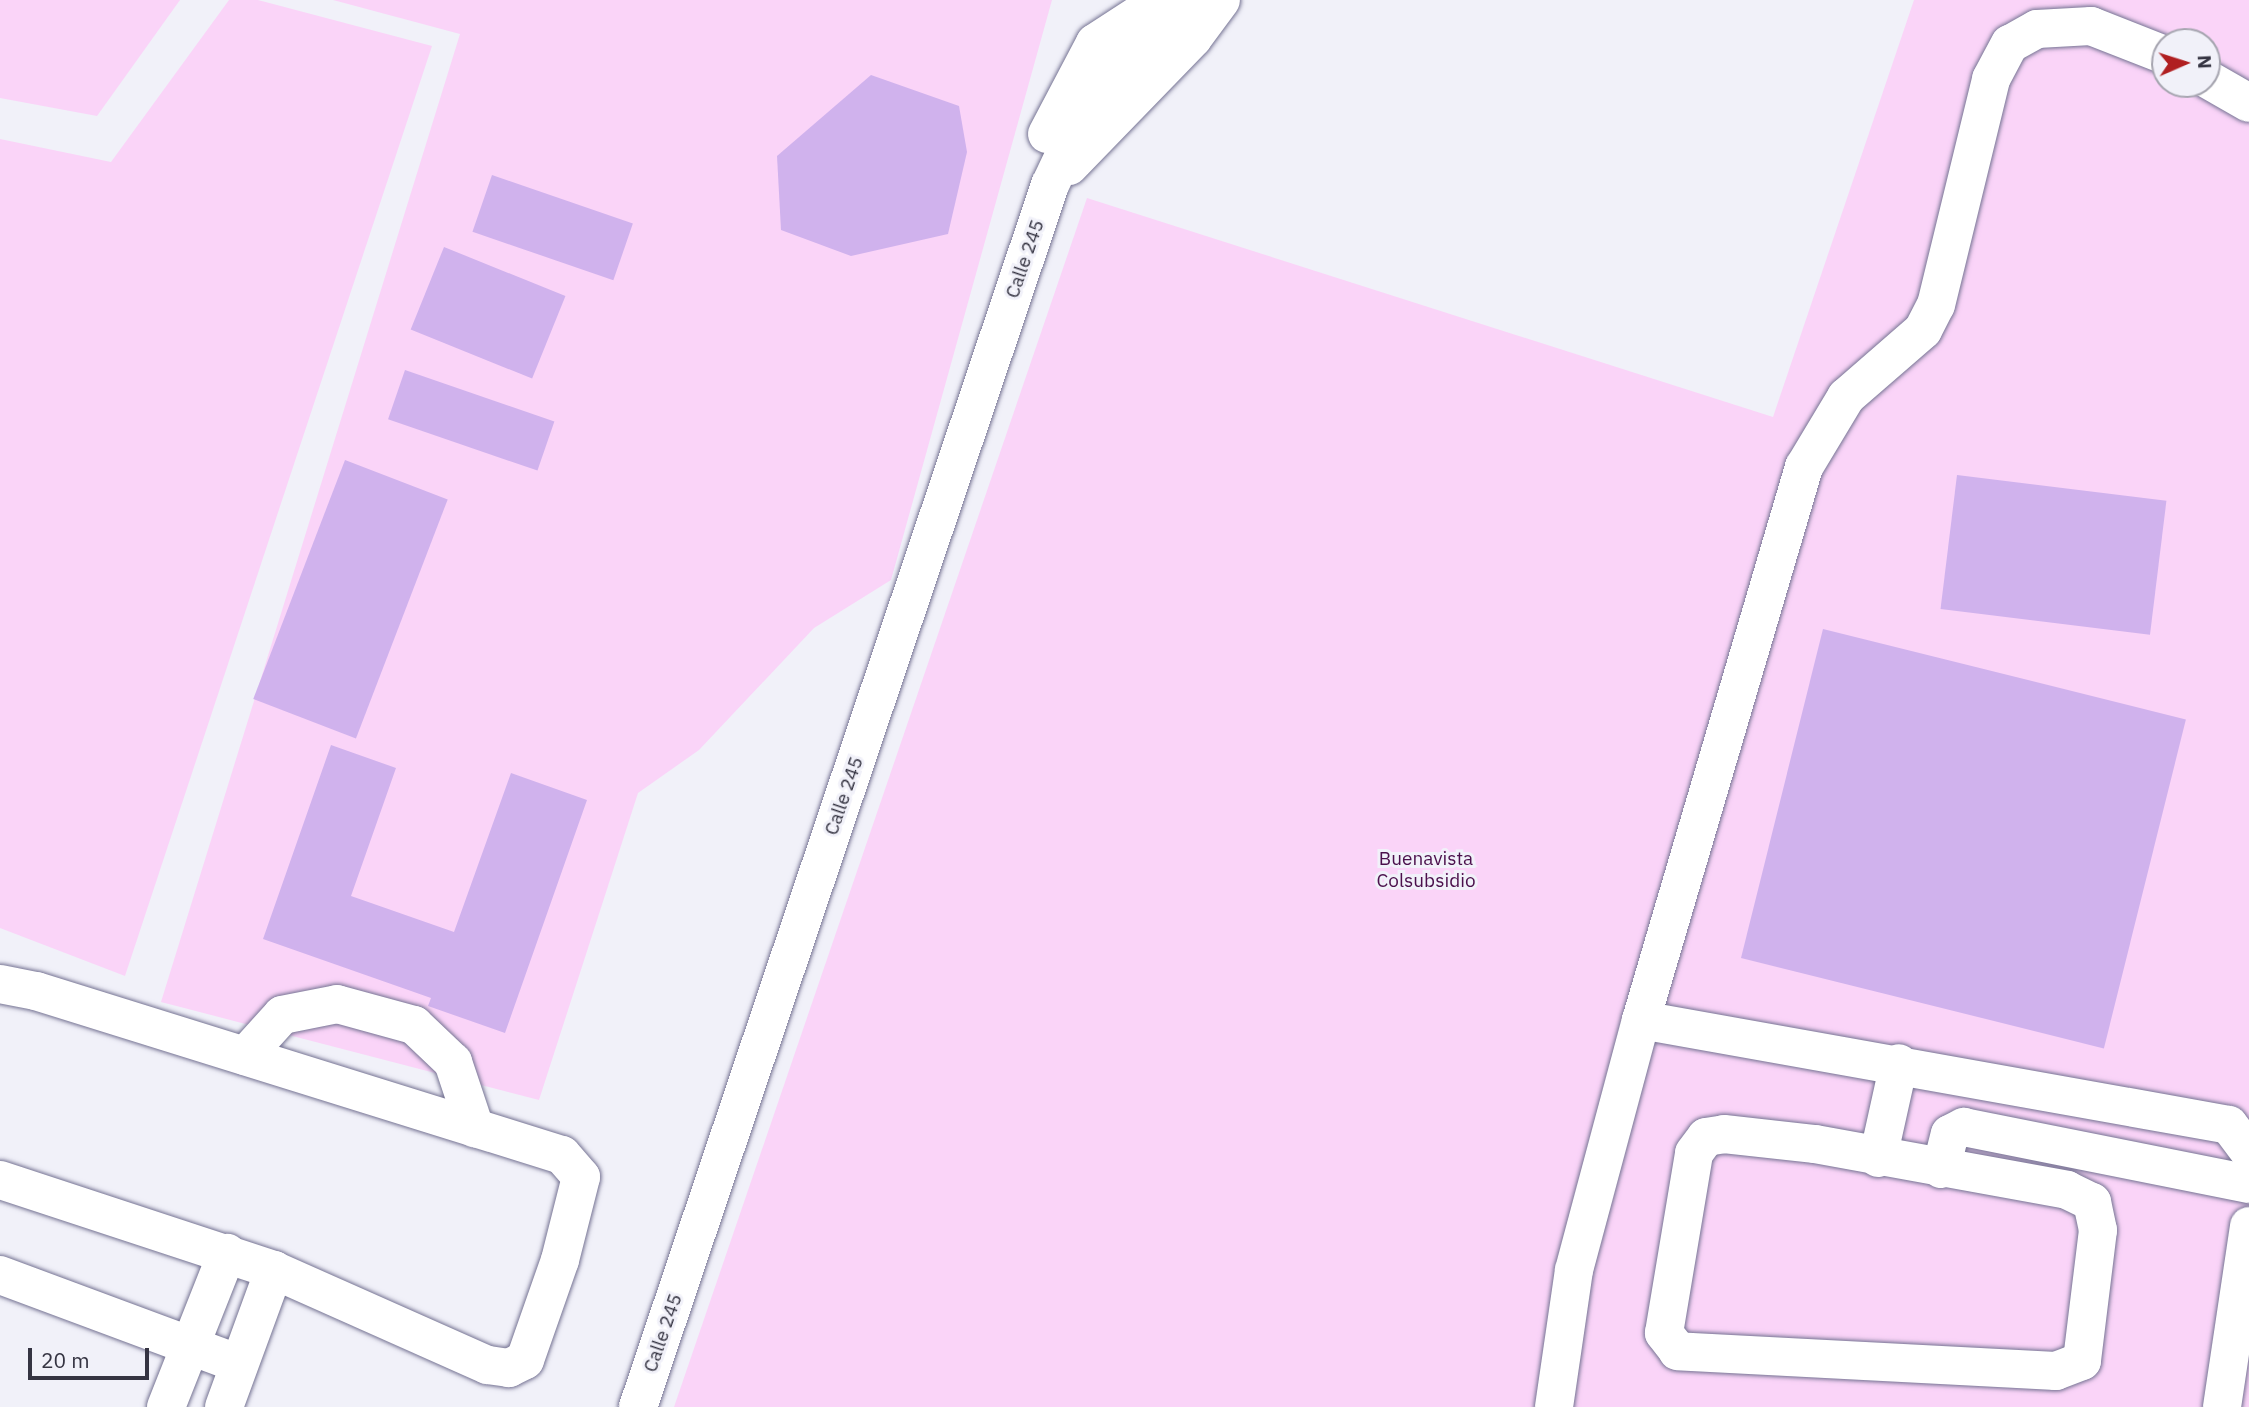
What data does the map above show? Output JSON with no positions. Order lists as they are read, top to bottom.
{
  "streets": {
    "lane": ["Calle 245"]
  },
  "parks": ["Buenavista Colsubsidio"],
  "scale_bar": "20 m",
  "north": "right"
}
